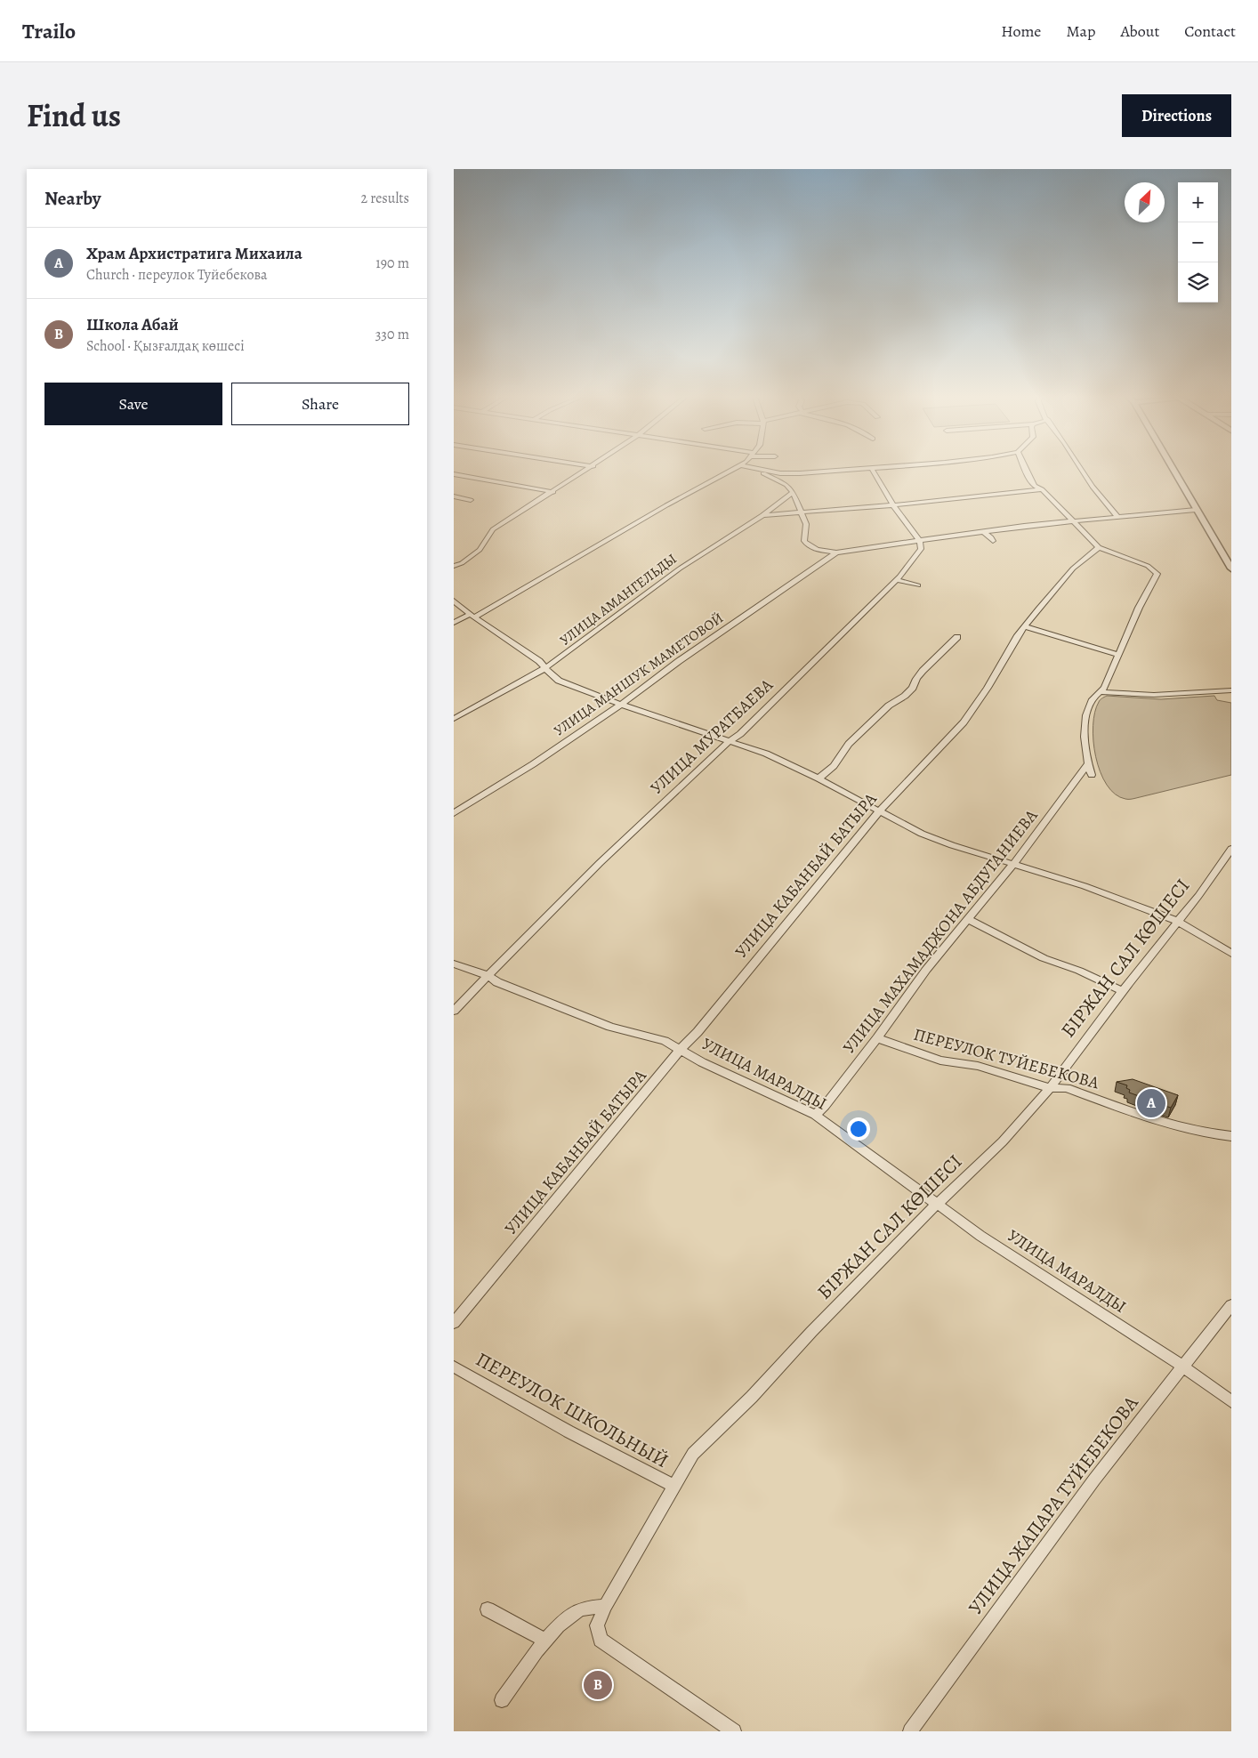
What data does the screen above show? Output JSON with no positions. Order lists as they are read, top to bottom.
{
  "streets": {
    "street": [
      "УЛИЦА АМАНГЕЛЬДЫ",
      "УЛИЦА МАНШУК МАМЕТОВОЙ",
      "УЛИЦА МУРАТБАЕВА",
      "УЛИЦА КАБАНБАЙ БАТЫРА",
      "УЛИЦА МАХАМАДЖОНА АБДУГАНИЕВА",
      "БІРЖАН САЛ КӨШЕСІ",
      "ПЕРЕУЛОК ТУЙЕБЕКОВА",
      "УЛИЦА МАРАЛДЫ",
      "ПЕРЕУЛОК ШКОЛЬНЫЙ",
      "УЛИЦА ЖАПАРА ТУЙЕБЕКОВА"
    ]
  },
  "crossings": [
    ["УЛИЦА МУРАТБАЕВА", "УЛИЦА МАРАЛДЫ"],
    ["УЛИЦА КАБАНБАЙ БАТЫРА", "УЛИЦА МАРАЛДЫ"],
    ["УЛИЦА МАХАМАДЖОНА АБДУГАНИЕВА", "ПЕРЕУЛОК ТУЙЕБЕКОВА"],
    ["УЛИЦА МАХАМАДЖОНА АБДУГАНИЕВА", "УЛИЦА МАРАЛДЫ"],
    ["БІРЖАН САЛ КӨШЕСІ", "ПЕРЕУЛОК ТУЙЕБЕКОВА"],
    ["БІРЖАН САЛ КӨШЕСІ", "УЛИЦА МАРАЛДЫ"],
    ["БІРЖАН САЛ КӨШЕСІ", "ПЕРЕУЛОК ШКОЛЬНЫЙ"],
    ["УЛИЦА МАРАЛДЫ", "УЛИЦА ЖАПАРА ТУЙЕБЕКОВА"]
  ],
  "north": "top right",
  "page": {
    "header": "Trailo",
    "nav": [
      "Home",
      "Map",
      "About",
      "Contact"
    ],
    "title": "Find us",
    "buttons": [
      "Directions",
      ["Save", "Share"]
    ],
    "heading": ["Nearby", "2 results"],
    "map_buttons": ["+", "−"],
    "list": [
      {
        "mark": "A",
        "name": "Храм Архистратига Михаила",
        "note": "Church · переулок Туйебекова",
        "value": "190 m"
      },
      {
        "mark": "B",
        "name": "Школа Абай",
        "note": "School · Қызғалдақ көшесі",
        "value": "330 m"
      }
    ],
    "pins": ["A", "B"]
  }
}
